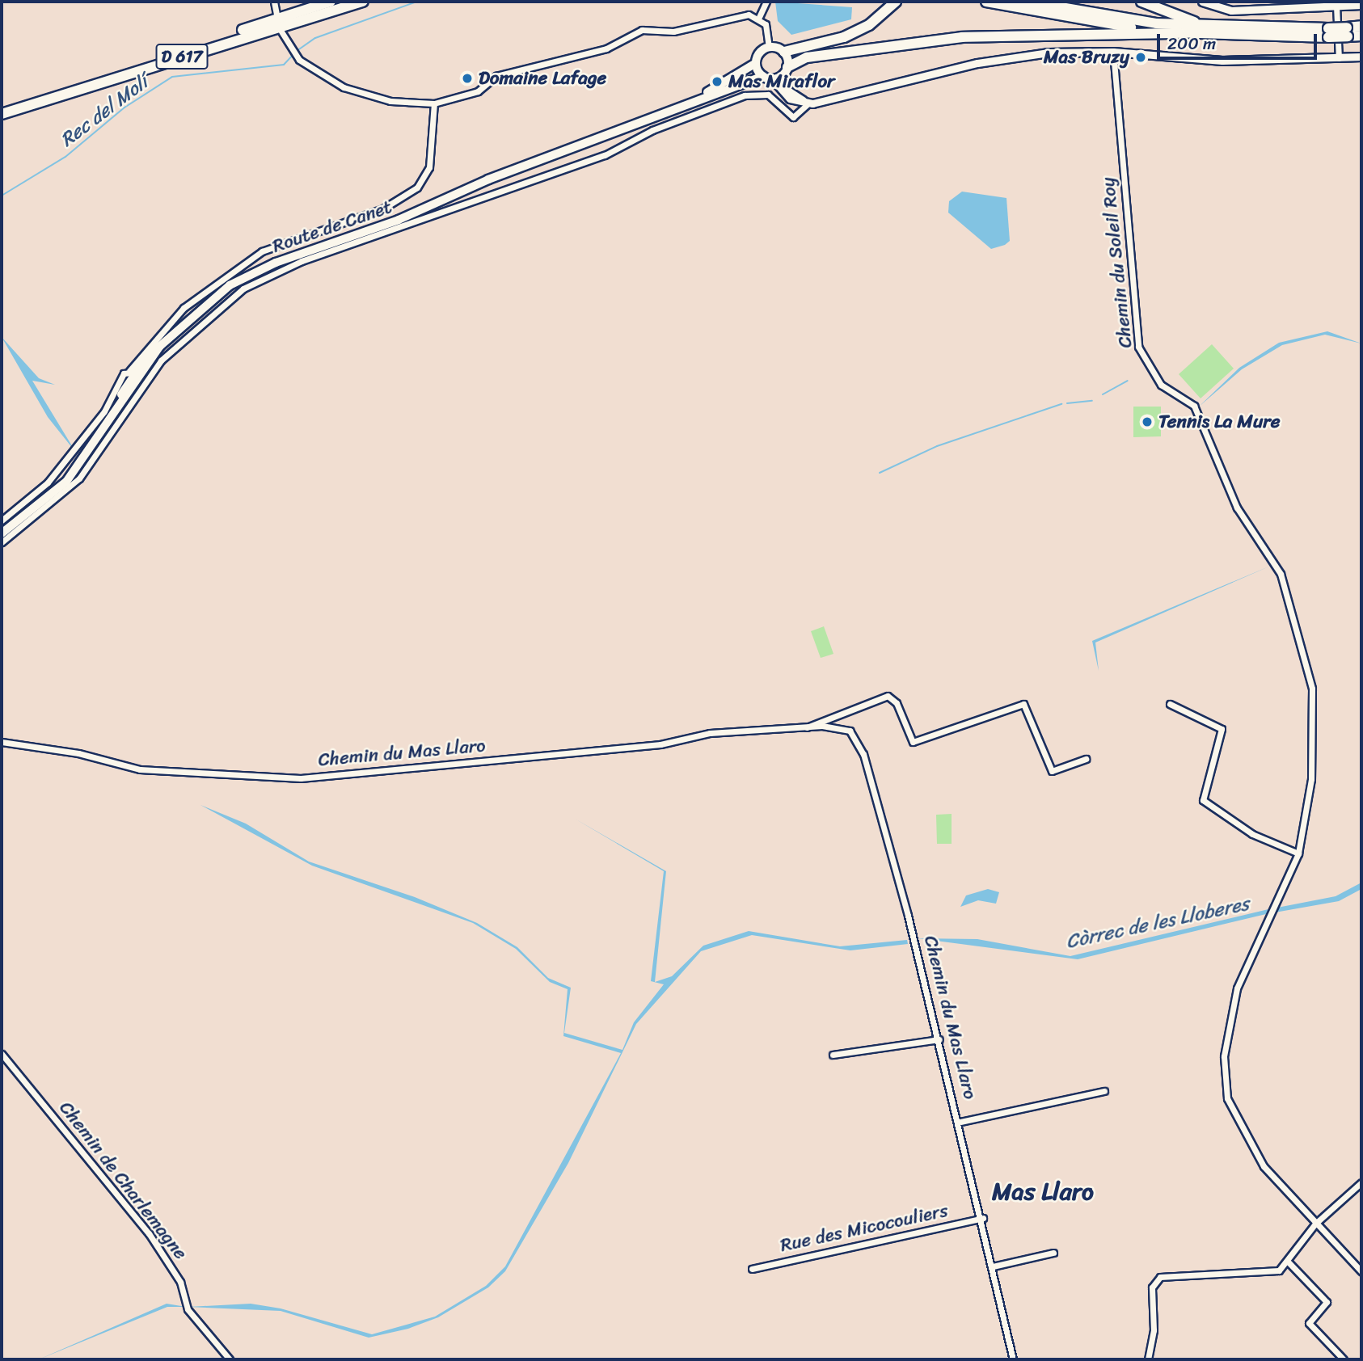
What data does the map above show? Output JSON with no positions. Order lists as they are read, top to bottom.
{
  "streets": {
    "highway": ["D 617"],
    "main road": ["Route de Canet"],
    "street": [
      "Chemin du Soleil Roy",
      "Chemin du Mas Llaro",
      "Chemin de Charlemagne",
      "Rue des Micocouliers"
    ]
  },
  "crossings": [
    ["Chemin du Mas Llaro", "Rue des Micocouliers"]
  ],
  "districts": ["Mas Llaro"],
  "water": ["Rec del Molí", "Còrrec de les Lloberes"],
  "places": [
    "Mas Bruzy",
    "Domaine Lafage",
    "Mas Miraflor",
    "Tennis La Mure"
  ],
  "scale_bar": "200 m"
}
